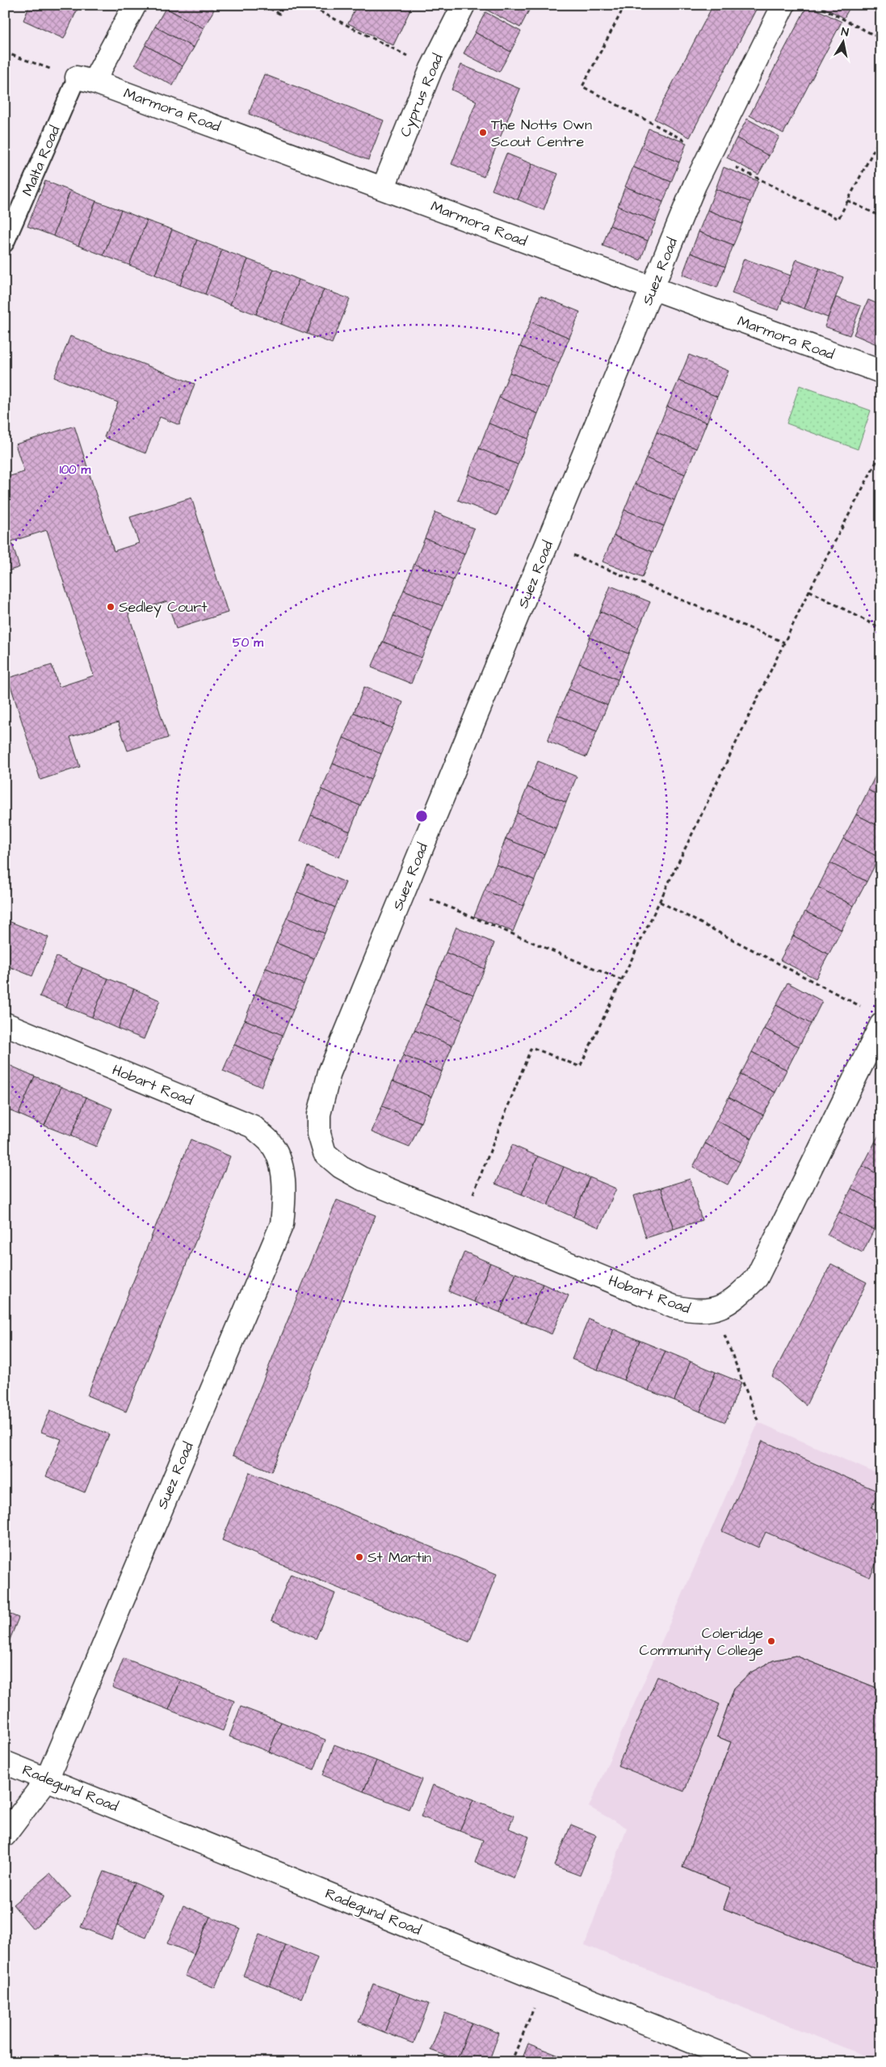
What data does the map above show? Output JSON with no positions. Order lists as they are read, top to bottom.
{
  "streets": {
    "street": [
      "Cyprus Road",
      "Marmora Road",
      "Malta Road",
      "Suez Road",
      "Hobart Road",
      "Radegund Road"
    ]
  },
  "crossings": [
    ["Cyprus Road", "Marmora Road"],
    ["Marmora Road", "Malta Road"],
    ["Marmora Road", "Suez Road"],
    ["Suez Road", "Hobart Road"],
    ["Suez Road", "Radegund Road"]
  ],
  "places": [
    "The Notts Own Scout Centre",
    "Sedley Court",
    "St Martin",
    "Coleridge Community College"
  ],
  "north": "top",
  "rings": ["100 m", "50 m"]
}
